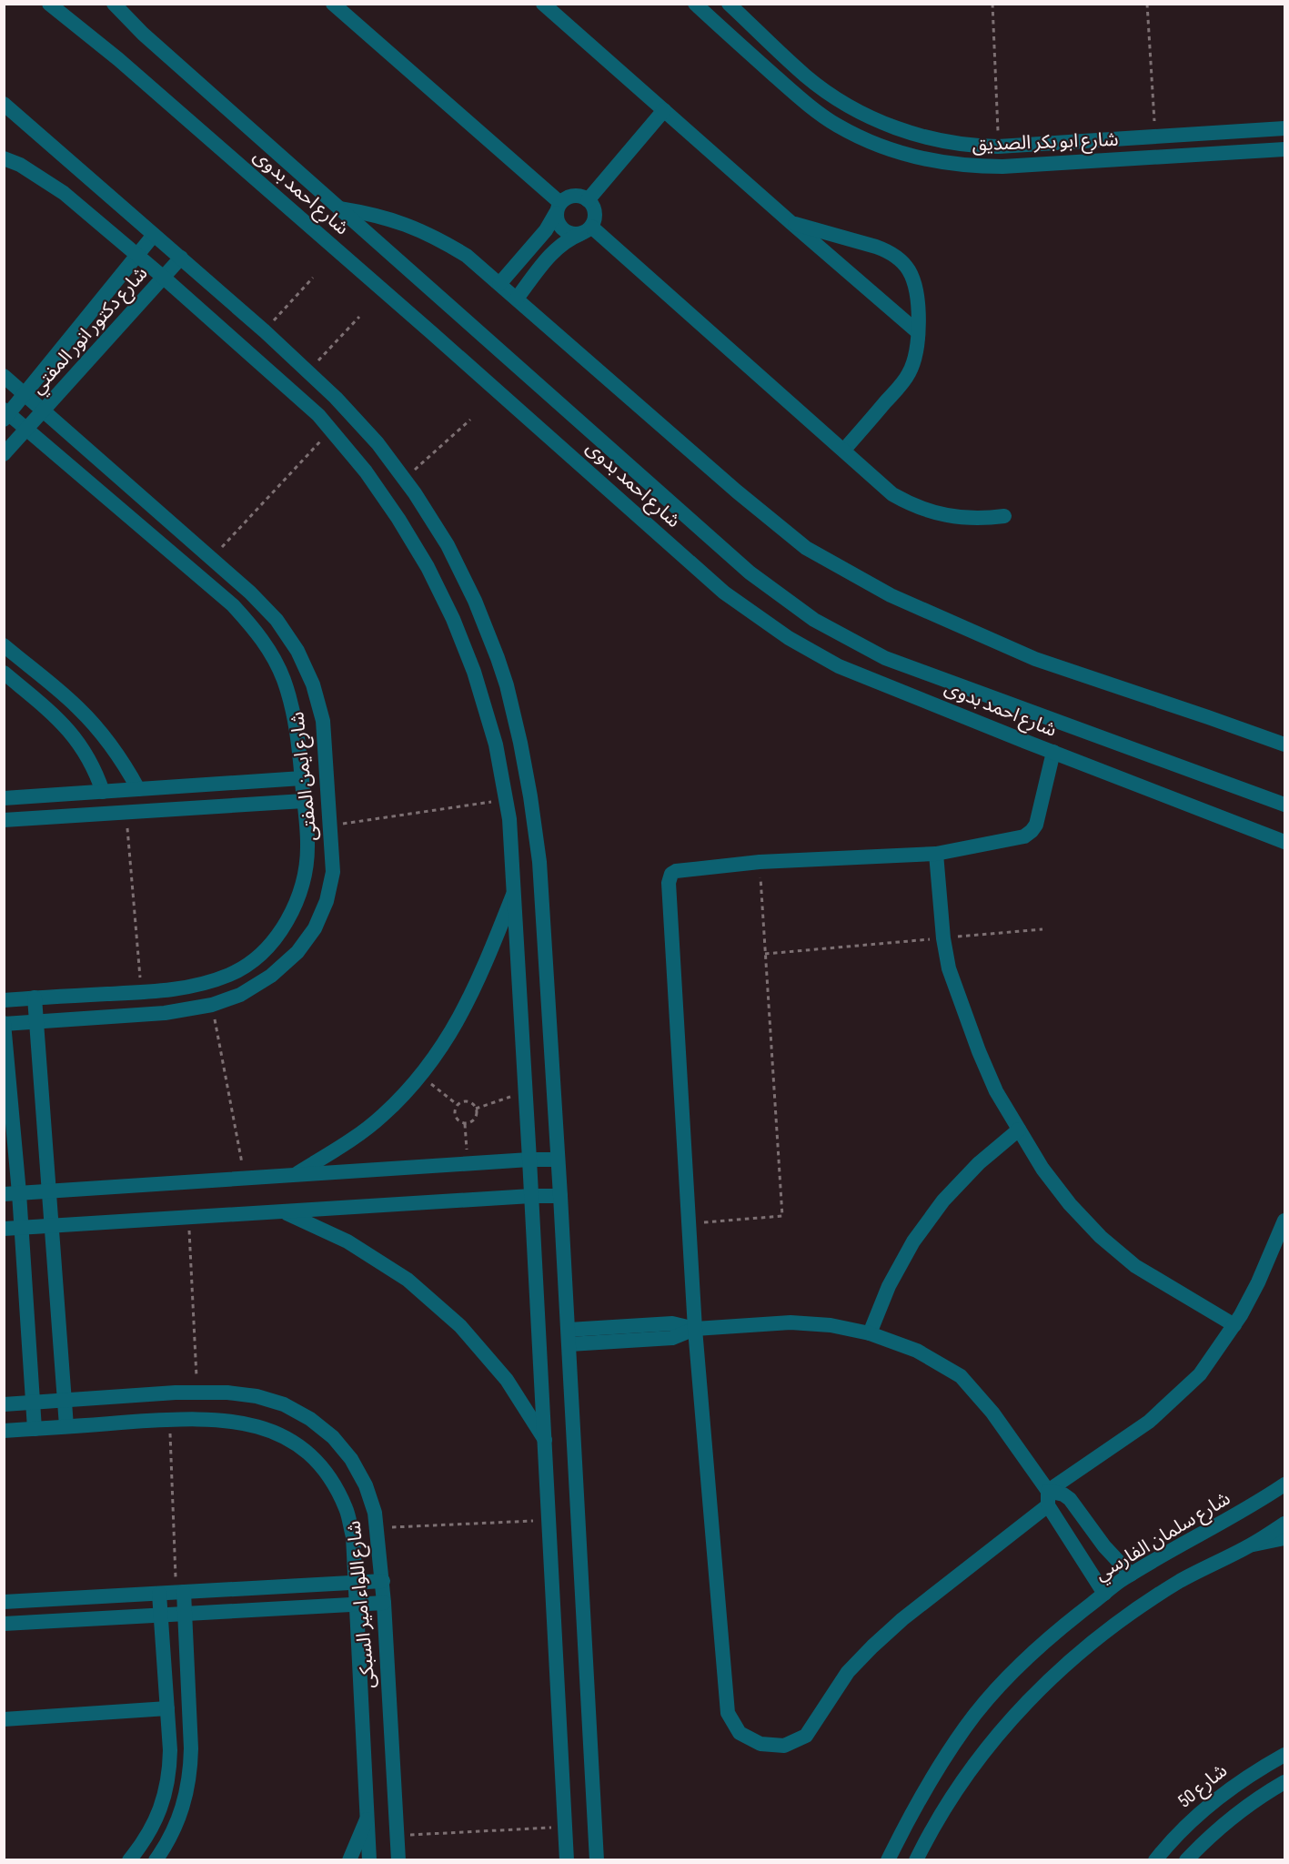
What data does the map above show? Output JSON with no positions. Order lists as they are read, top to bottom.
{
  "streets": {
    "street": [
      "شارع ابو بكر الصديق",
      "شارع احمد بدوى",
      "شارع دكتور انور المفتي",
      "شارع ايمن المفتى",
      "شارع سلمان الفارسي",
      "شارع اللواء امير السبكى",
      "شارع 50"
    ]
  },
  "crossings": [
    ["شارع دكتور انور المفتي", "شارع ايمن المفتى"]
  ]
}
